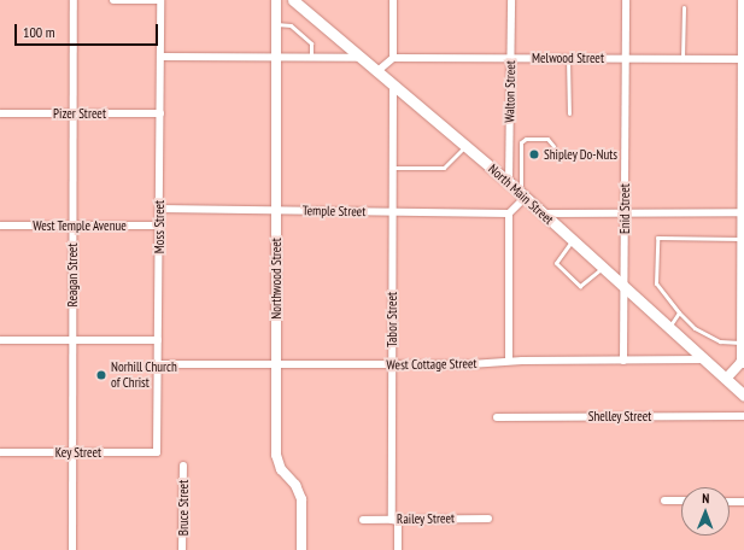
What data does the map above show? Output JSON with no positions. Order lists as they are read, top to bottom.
{
  "streets": {
    "main road": ["North Main Street"],
    "street": [
      "Melwood Street",
      "Walton Street",
      "Pizer Street",
      "Enid Street",
      "Temple Street",
      "West Temple Avenue",
      "Moss Street",
      "Reagan Street",
      "Northwood Street",
      "Tabor Street",
      "West Cottage Street",
      "Shelley Street",
      "Key Street",
      "Bruce Street",
      "Railey Street"
    ]
  },
  "crossings": [
    ["Melwood Street", "Walton Street"],
    ["Melwood Street", "Enid Street"],
    ["Walton Street", "North Main Street"],
    ["Pizer Street", "Moss Street"],
    ["Pizer Street", "Reagan Street"],
    ["North Main Street", "Enid Street"],
    ["North Main Street", "Tabor Street"],
    ["North Main Street", "West Cottage Street"],
    ["Enid Street", "West Cottage Street"],
    ["Temple Street", "Moss Street"],
    ["Temple Street", "Northwood Street"],
    ["Temple Street", "Tabor Street"],
    ["West Temple Avenue", "Moss Street"],
    ["West Temple Avenue", "Reagan Street"],
    ["Moss Street", "West Cottage Street"],
    ["Moss Street", "Key Street"],
    ["Reagan Street", "Key Street"],
    ["Northwood Street", "West Cottage Street"],
    ["Tabor Street", "West Cottage Street"],
    ["Tabor Street", "Railey Street"]
  ],
  "places": ["Shipley Do-Nuts", "Norhill Church of Christ"],
  "scale_bar": "100 m",
  "north": "top"
}
